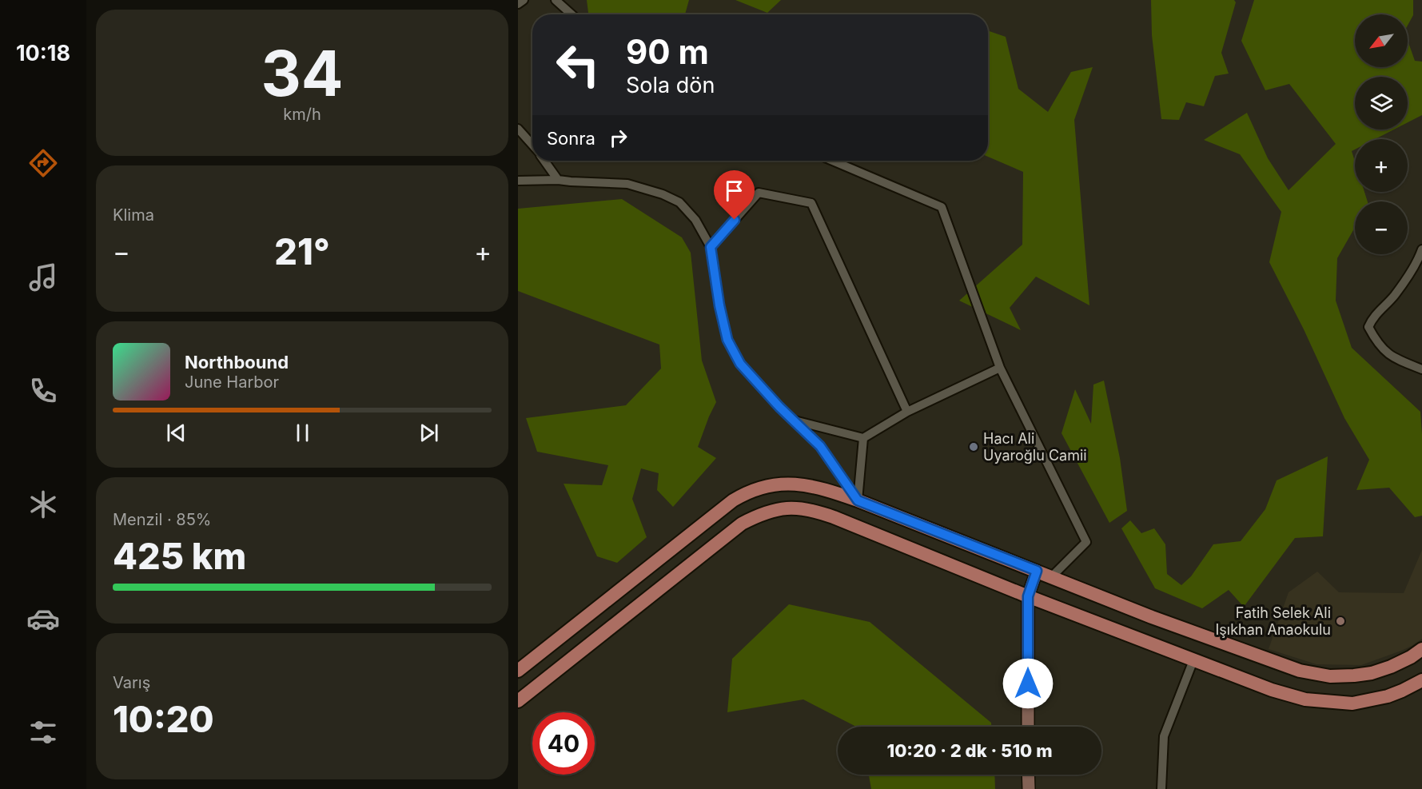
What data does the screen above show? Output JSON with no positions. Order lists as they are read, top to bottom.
{
  "places": ["Hacı Ali Uyaroğlu Camii", "Fatih Selek Ali Işıkhan Anaokulu"],
  "north": "bottom left",
  "page": {
    "tabs": "10:18",
    "tile": [
      ["34", "km/h"],
      "Klima",
      ["Menzil · 85%", "425 km"],
      ["Varış", "10:20"]
    ],
    "map_buttons": ["+", "−"],
    "turn": ["90 m", "Sola dön"],
    "then": "Sonra",
    "heat": ["−", "21°", "+"],
    "song": ["Northbound", "June Harbor"],
    "limit": "40",
    "trip": "10:20 · 2 dk · 510 m"
  }
}
